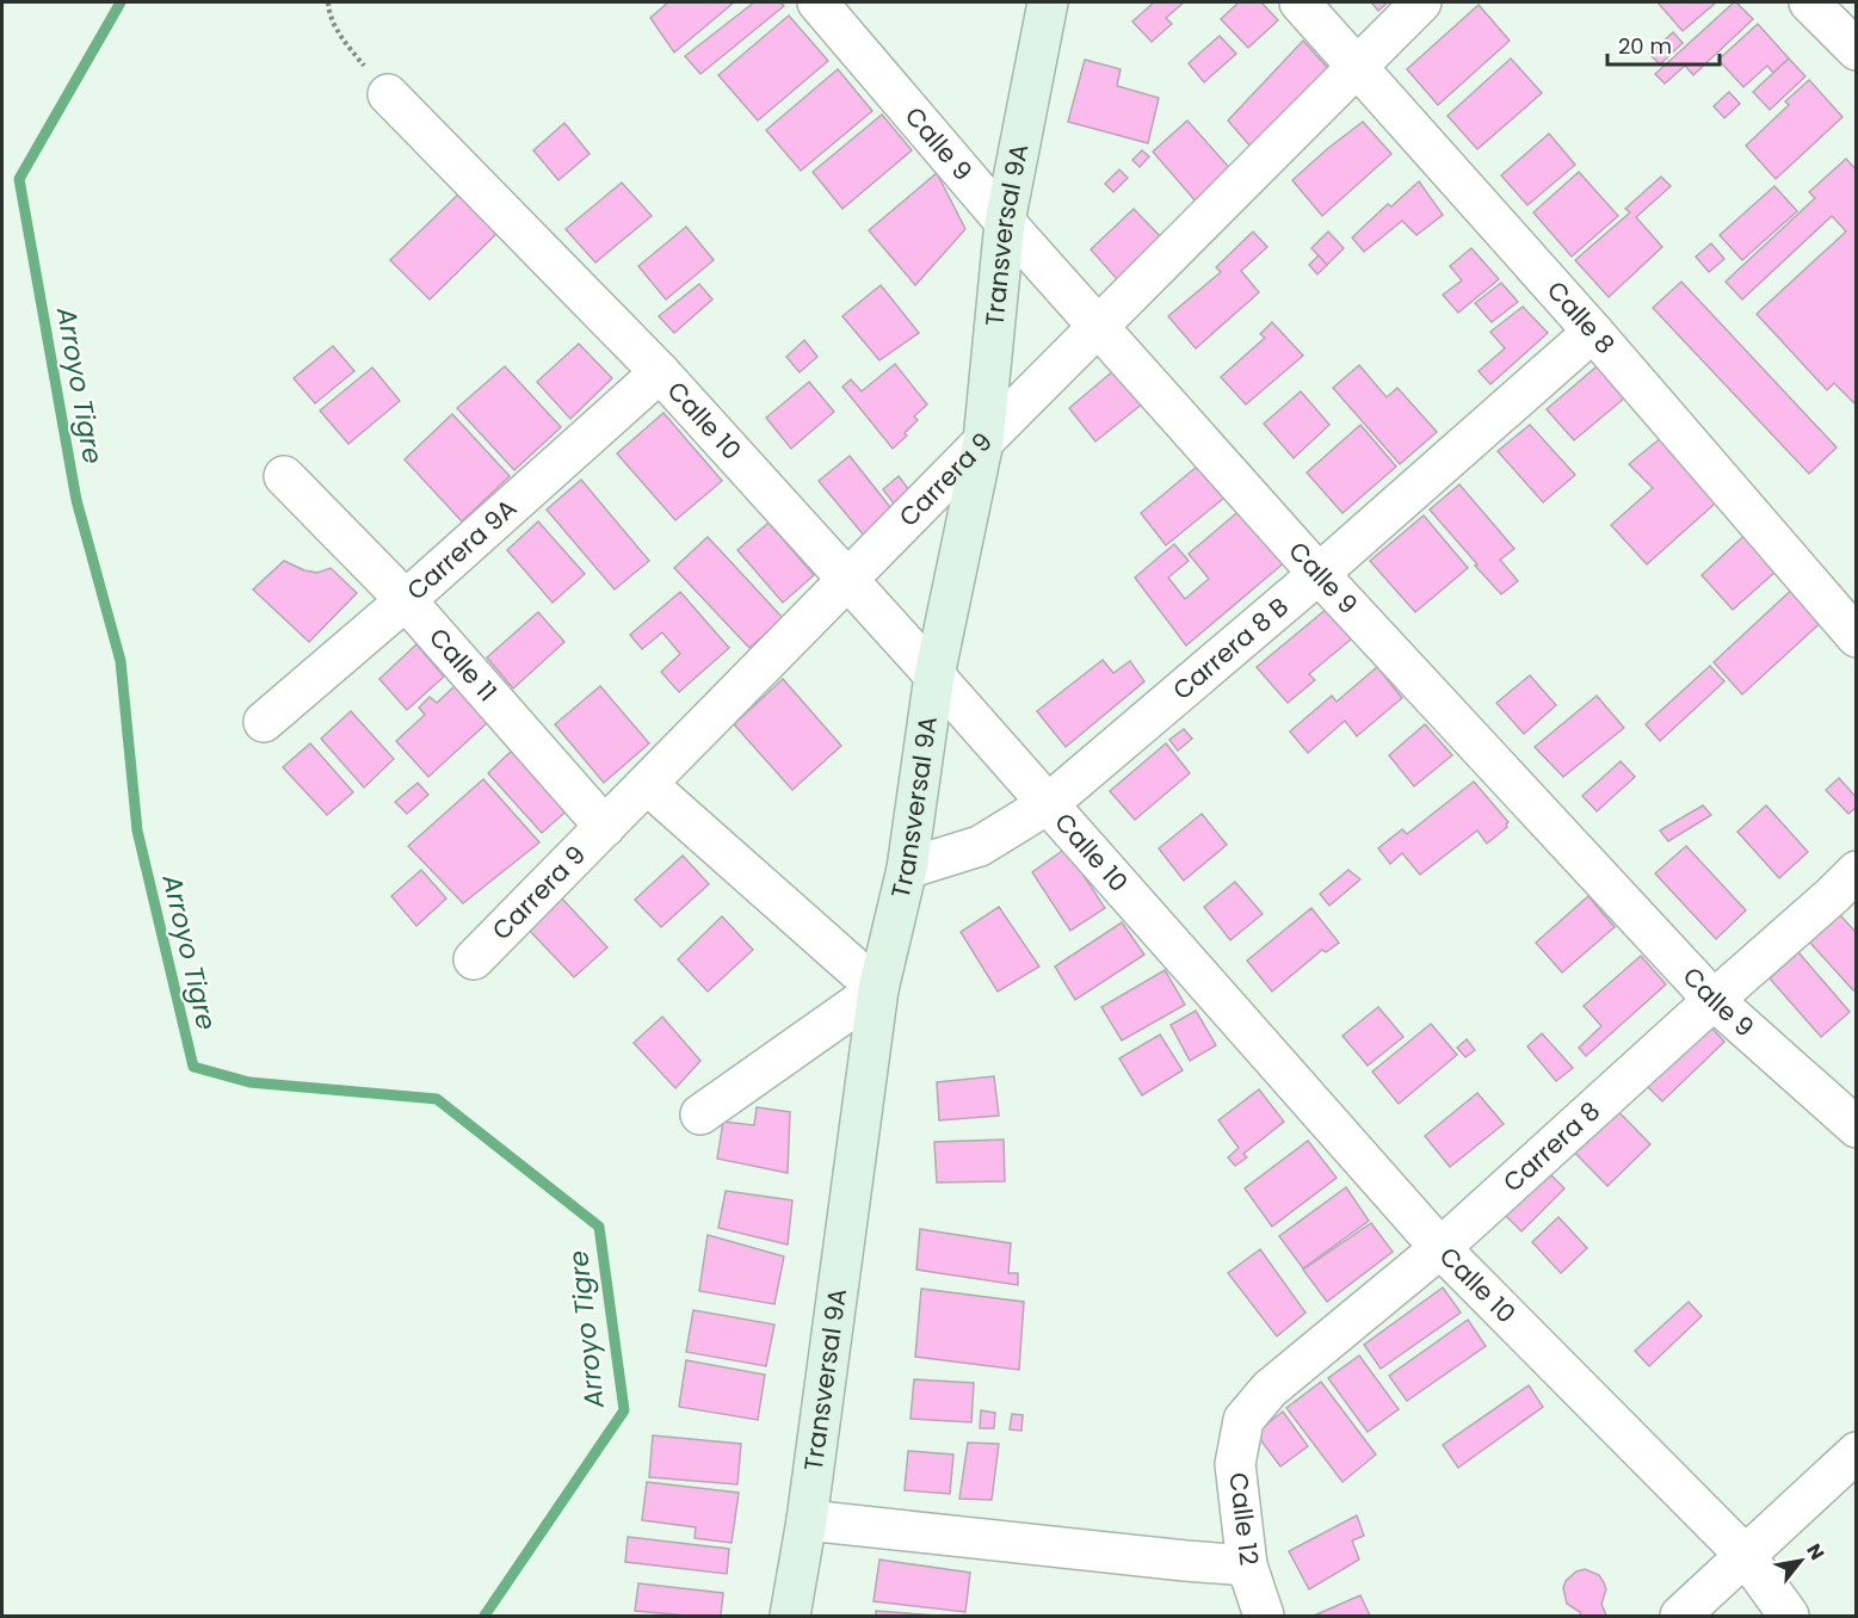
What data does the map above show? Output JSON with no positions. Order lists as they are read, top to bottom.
{
  "streets": {
    "main road": ["Transversal 9A"],
    "street": [
      "Calle 9",
      "Calle 8",
      "Calle 10",
      "Carrera 9",
      "Carrera 9A",
      "Carrera 8 B",
      "Calle 11",
      "Carrera 8",
      "Calle 12"
    ]
  },
  "crossings": [
    ["Calle 9", "Transversal 9A"],
    ["Calle 9", "Carrera 9"],
    ["Calle 9", "Carrera 8 B"],
    ["Calle 9", "Carrera 8"],
    ["Transversal 9A", "Calle 10"],
    ["Transversal 9A", "Carrera 9"],
    ["Transversal 9A", "Carrera 8 B"],
    ["Calle 8", "Carrera 9"],
    ["Calle 8", "Carrera 8 B"],
    ["Calle 10", "Carrera 9"],
    ["Calle 10", "Carrera 9A"],
    ["Calle 10", "Carrera 8 B"],
    ["Calle 10", "Carrera 8"],
    ["Carrera 9", "Calle 11"],
    ["Carrera 9A", "Calle 11"],
    ["Carrera 8", "Calle 12"]
  ],
  "water": ["Arroyo Tigre"],
  "scale_bar": "20 m",
  "north": "top right"
}
